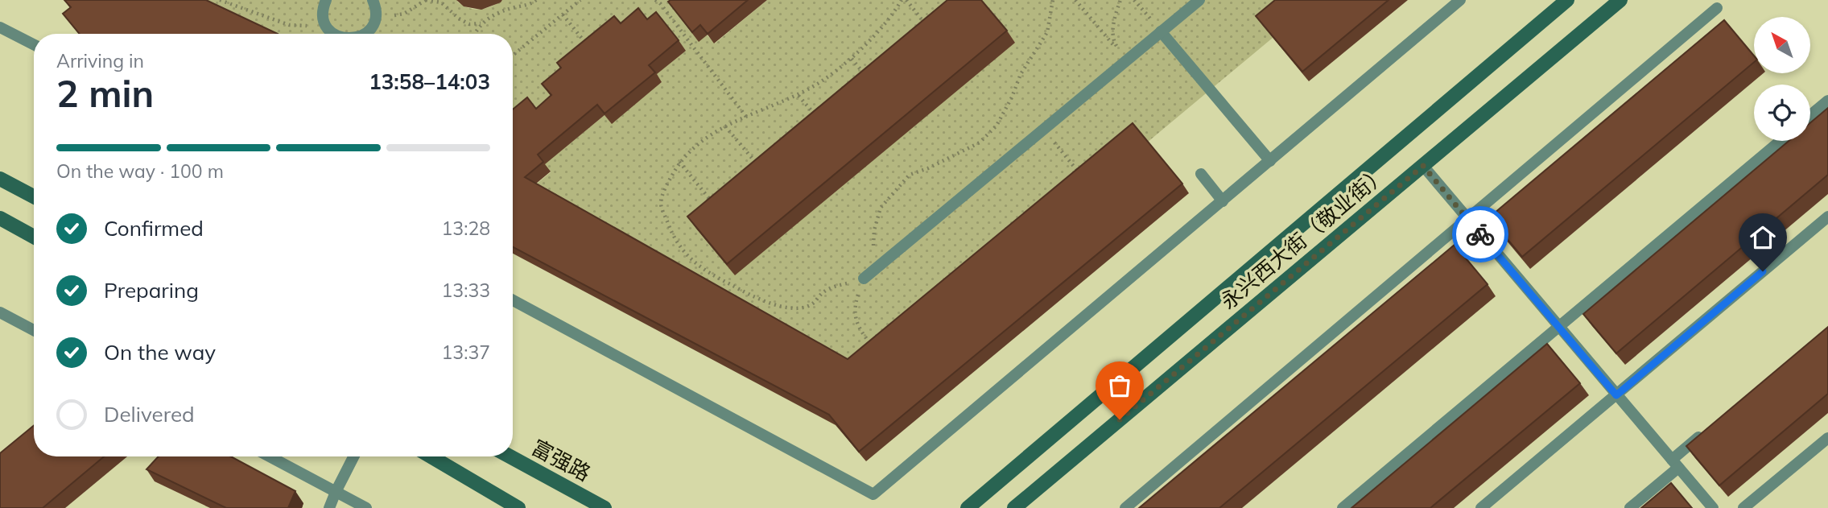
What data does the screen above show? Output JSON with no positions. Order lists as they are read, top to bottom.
{
  "streets": {
    "main road": ["永兴西大街（敬业街）", "富强路"]
  },
  "north": "top left",
  "page": {
    "heading": ["2 min", "Arriving in", "13:58–14:03"],
    "bar": "On the way · 100 m",
    "list": [
      ["Confirmed", "13:28"],
      ["Preparing", "13:33"],
      ["On the way", "13:37"],
      "Delivered"
    ]
  }
}
